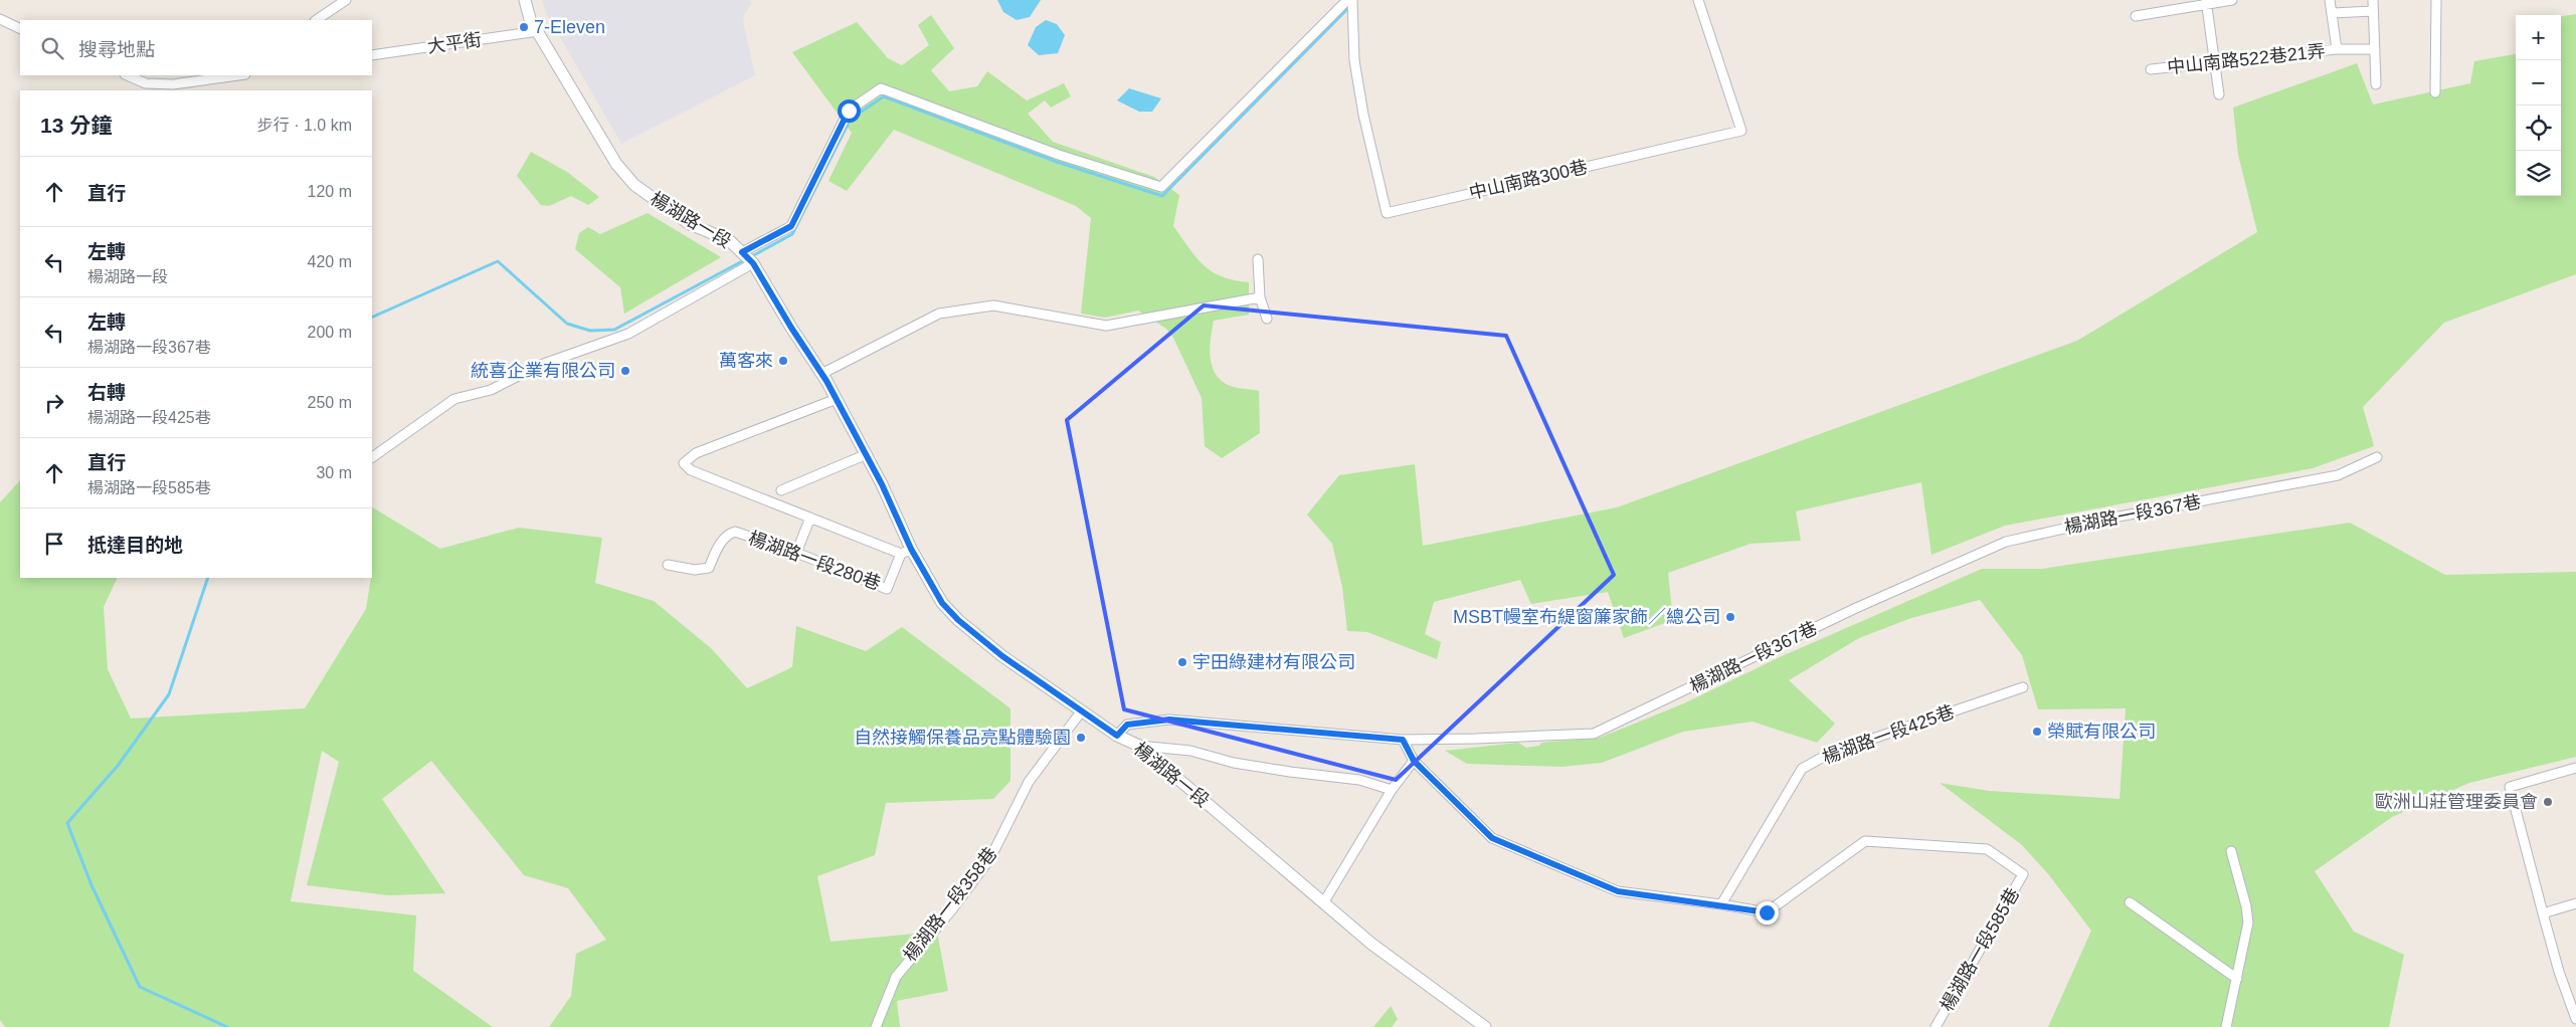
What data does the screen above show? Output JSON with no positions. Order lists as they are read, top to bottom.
{
  "streets": {
    "street": [
      "大平街",
      "中山南路522巷21弄",
      "中山南路300巷",
      "楊湖路一段",
      "楊湖路一段367巷",
      "楊湖路一段280巷",
      "楊湖路一段425巷",
      "楊湖路一段358巷",
      "楊湖路一段585巷"
    ]
  },
  "crossings": [
    ["大平街", "楊湖路一段"],
    ["楊湖路一段", "楊湖路一段367巷"],
    ["楊湖路一段", "楊湖路一段280巷"],
    ["楊湖路一段", "楊湖路一段358巷"],
    ["楊湖路一段425巷", "楊湖路一段585巷"]
  ],
  "places": [
    "7-Eleven",
    "萬客來",
    "統喜企業有限公司",
    "MSBT幔室布緹窗簾家飾／總公司",
    "宇田綠建材有限公司",
    "榮賦有限公司",
    "自然接觸保養品亮點體驗園",
    "歐洲山莊管理委員會"
  ],
  "page": {
    "map_buttons": ["+", "−"],
    "search": "搜尋地點",
    "heading": ["13 分鐘", "步行 · 1.0 km"],
    "list": [
      ["直行", "120 m"],
      ["左轉", "楊湖路一段", "420 m"],
      ["左轉", "楊湖路一段367巷", "200 m"],
      ["右轉", "楊湖路一段425巷", "250 m"],
      ["直行", "楊湖路一段585巷", "30 m"],
      "抵達目的地"
    ]
  }
}
